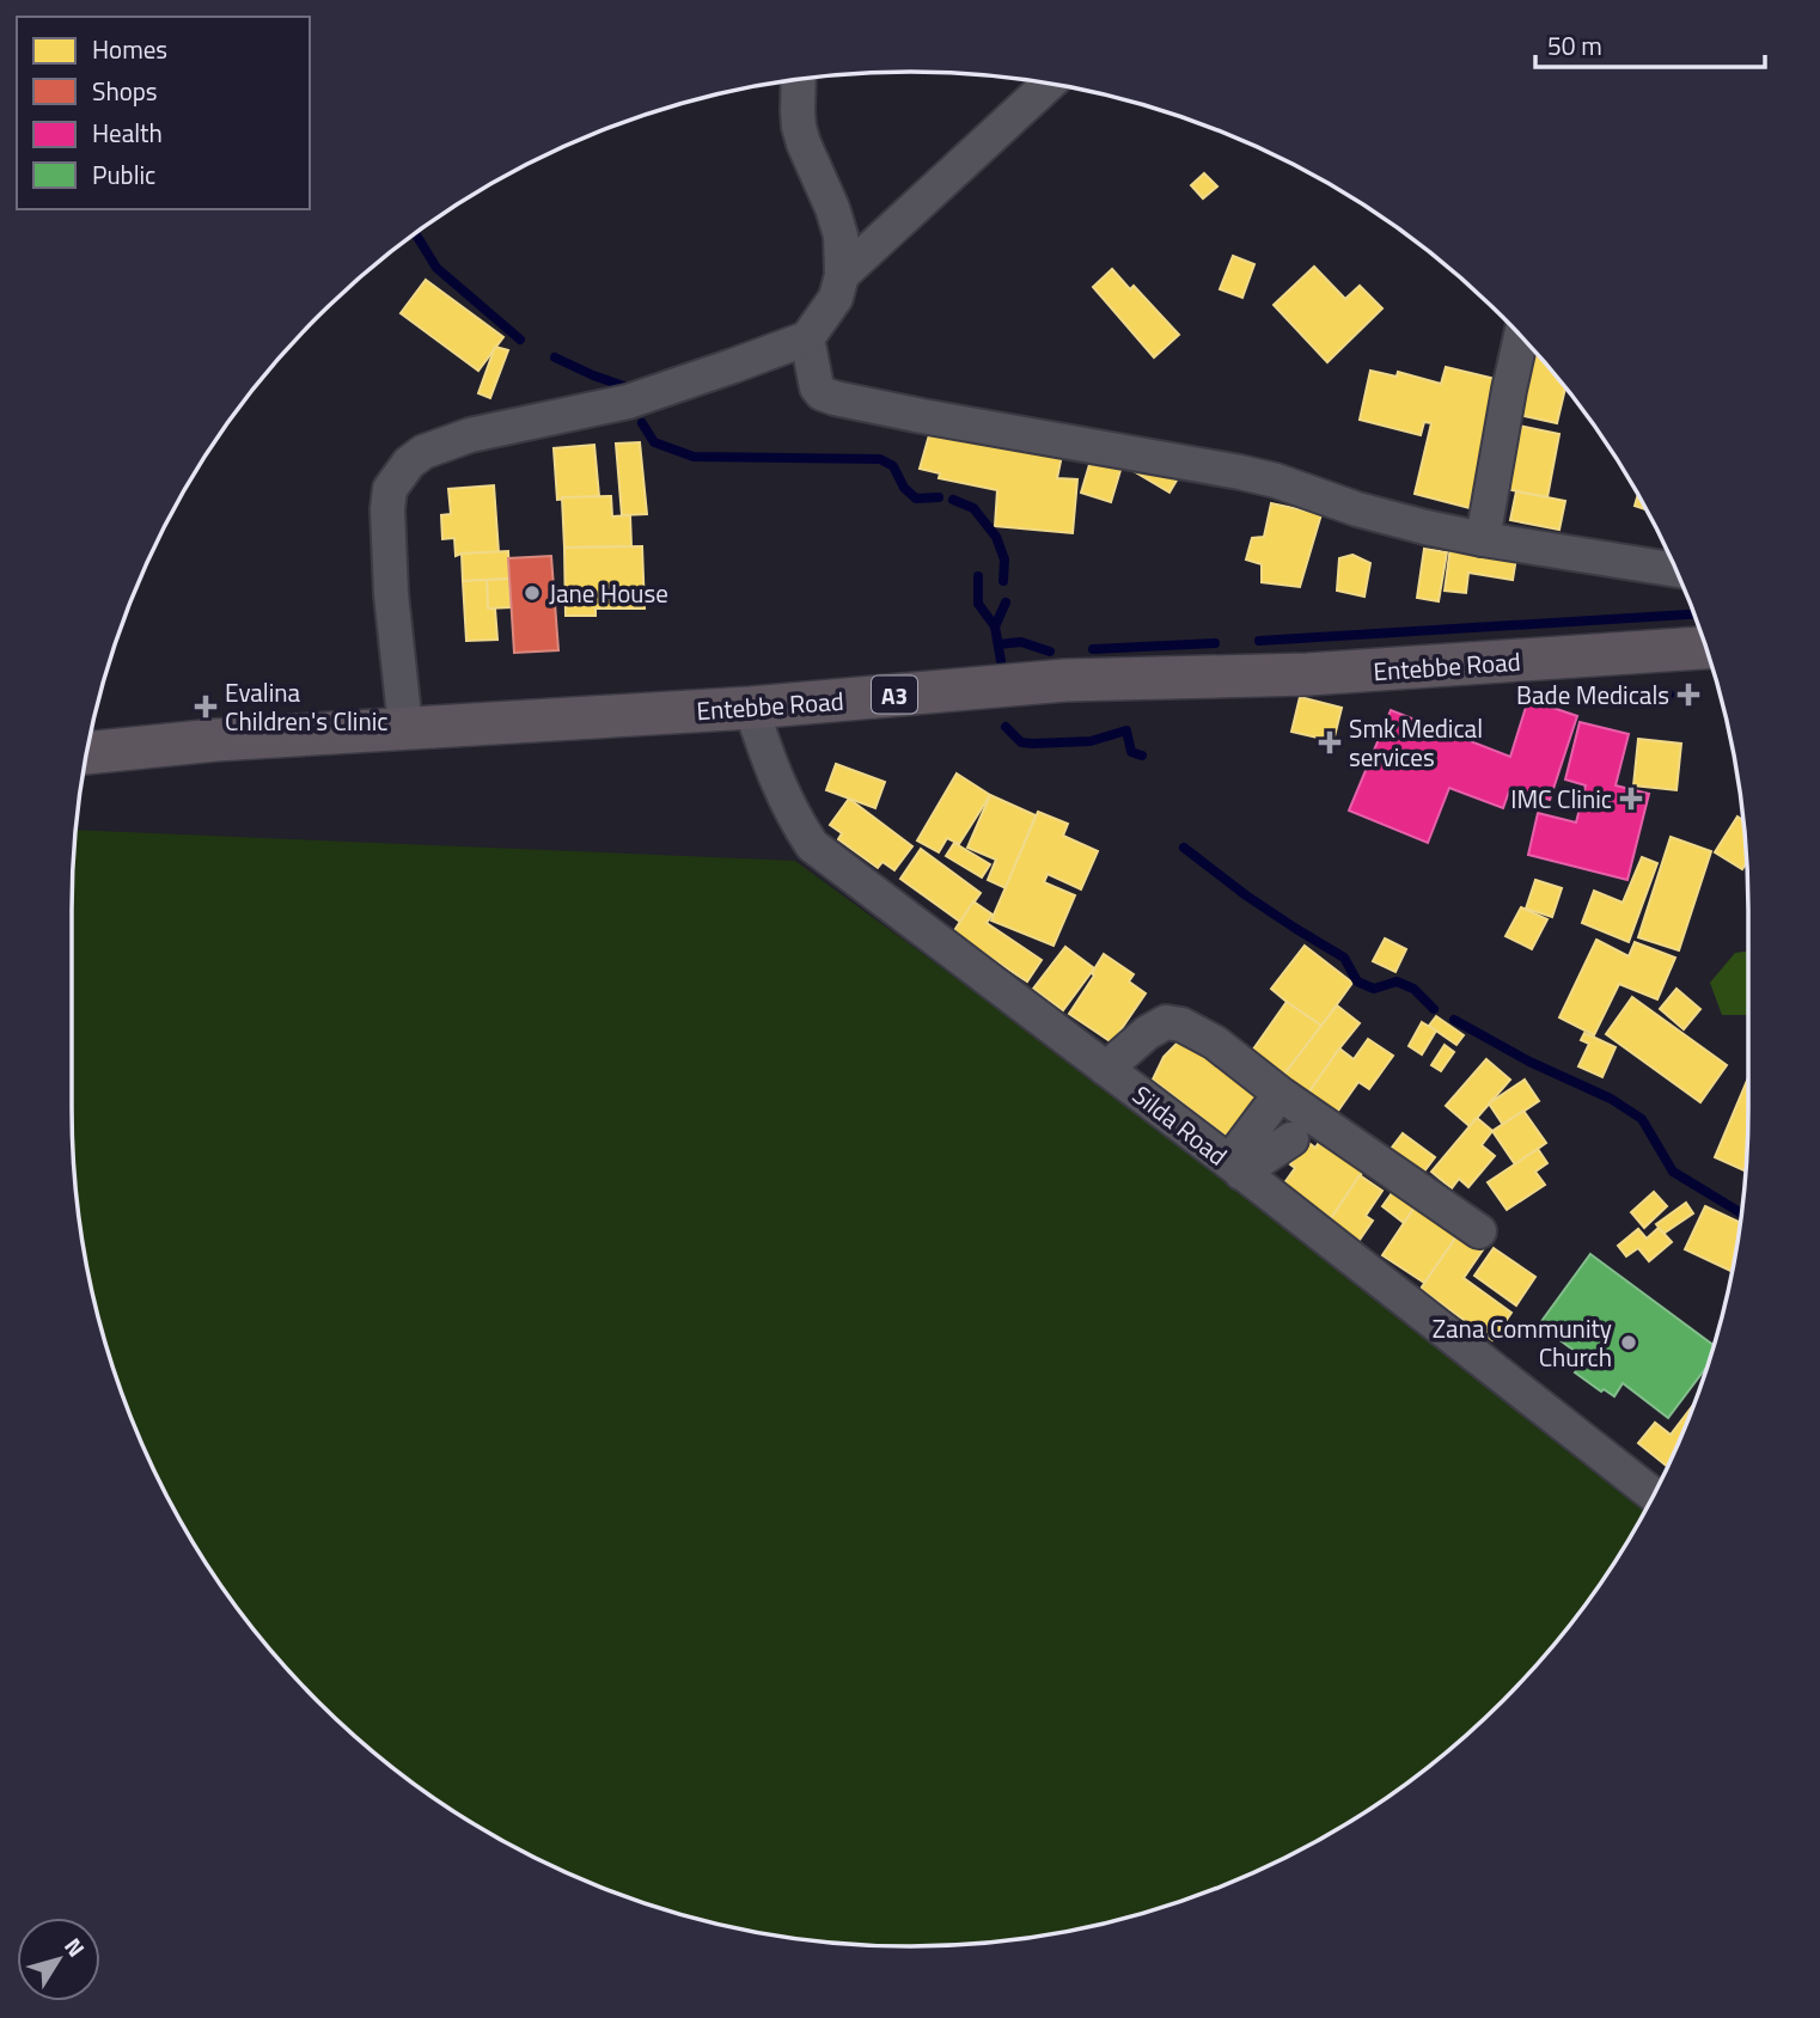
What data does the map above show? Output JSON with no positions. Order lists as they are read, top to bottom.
{
  "streets": {
    "main road": ["Entebbe Road", "A3"],
    "street": ["Silda Road"]
  },
  "crossings": [
    ["Entebbe Road", "Silda Road"]
  ],
  "places": {
    "other": ["Jane House", "Zana Community Church"],
    "health": [
      "Bade Medicals",
      "Evalina Children's Clinic",
      "Smk Medical services",
      "IMC Clinic"
    ]
  },
  "legend": [
    "Homes",
    "Shops",
    "Health",
    "Public"
  ],
  "scale_bar": "50 m",
  "north": "top right"
}
